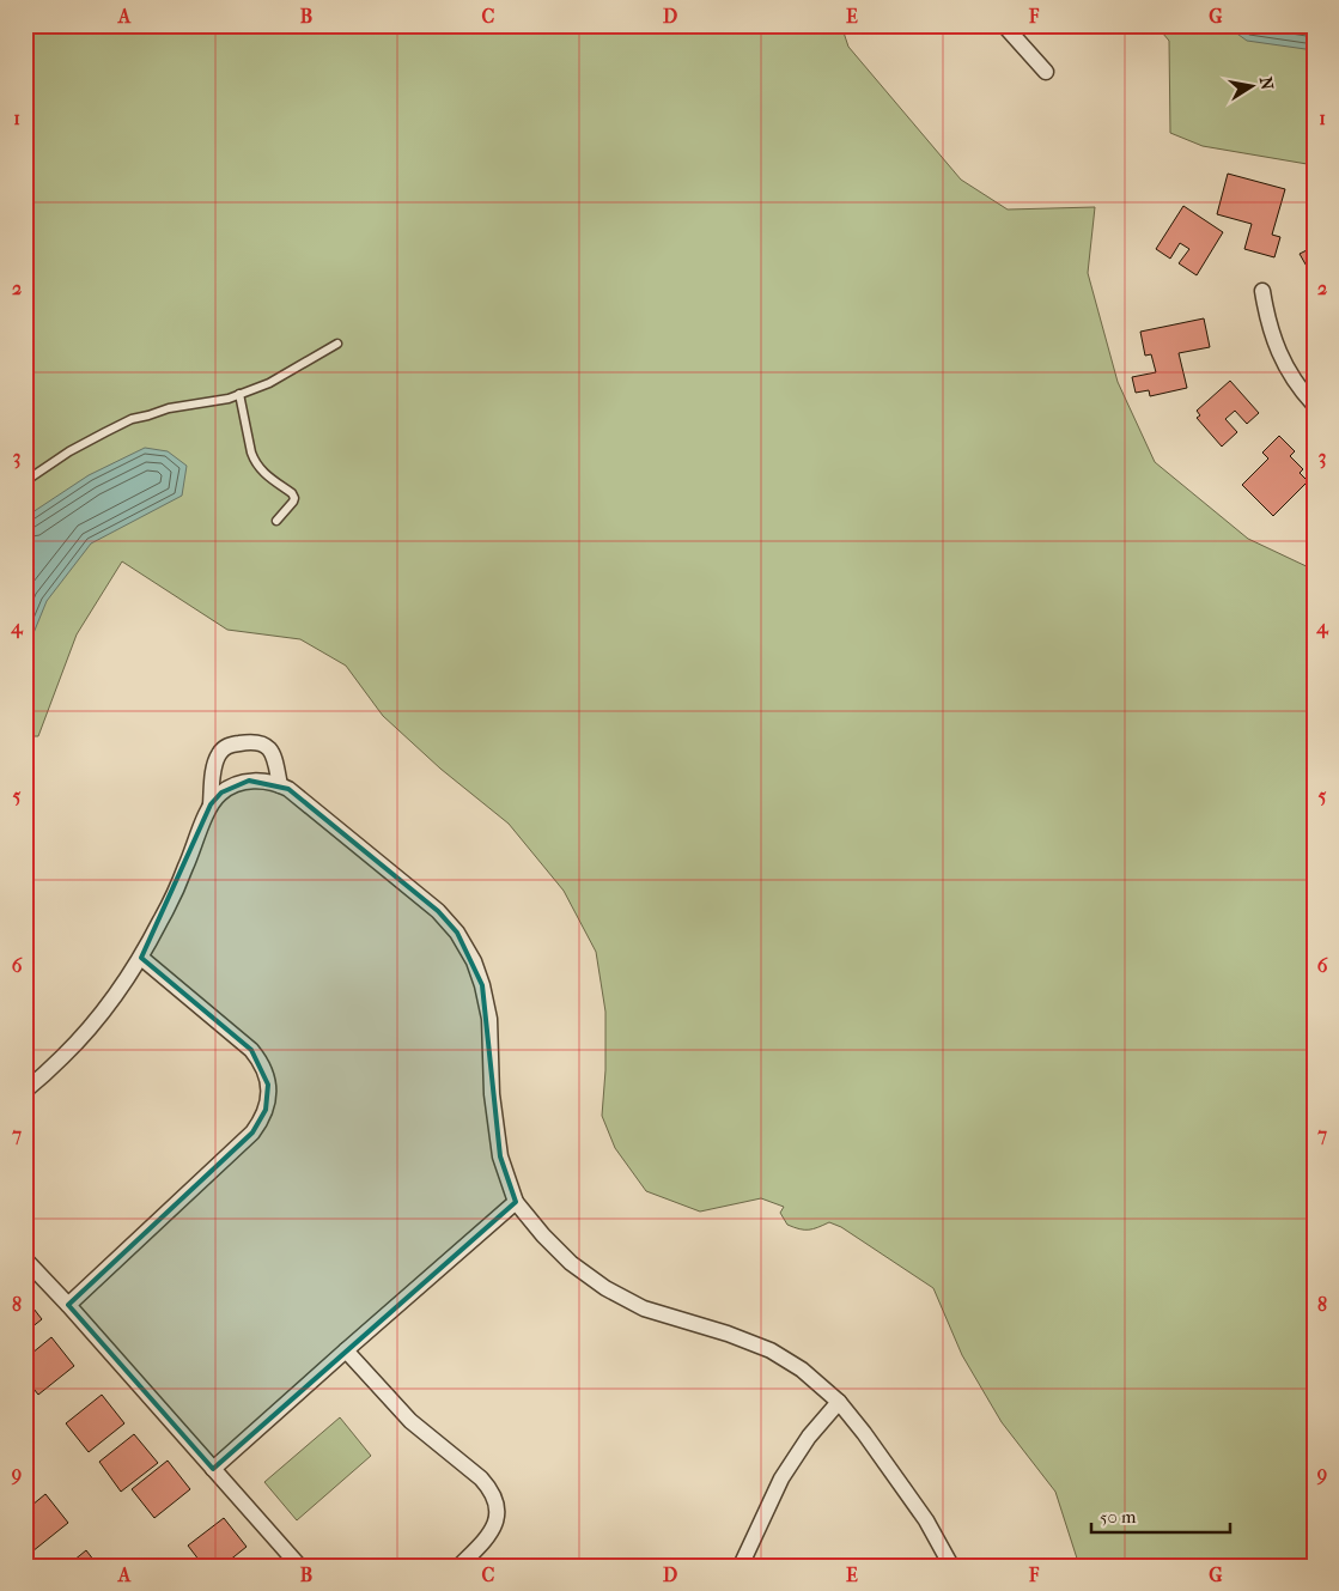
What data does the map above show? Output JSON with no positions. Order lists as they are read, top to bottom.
{
  "scale_bar": "50 m",
  "north": "right",
  "grid": {
    "columns": [
      "A",
      "B",
      "C",
      "D",
      "E",
      "F",
      "G"
    ],
    "rows": [
      "1",
      "2",
      "3",
      "4",
      "5",
      "6",
      "7",
      "8",
      "9"
    ]
  }
}
